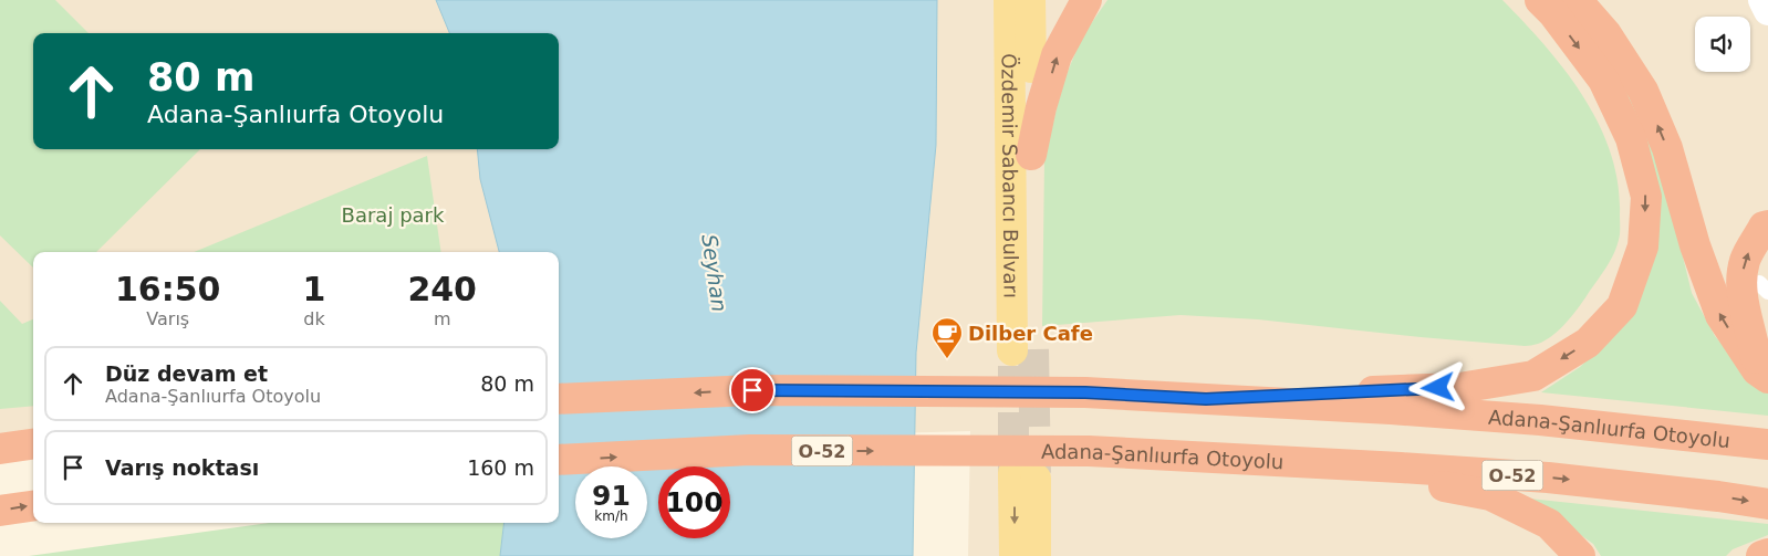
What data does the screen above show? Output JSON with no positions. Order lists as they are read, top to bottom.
{
  "streets": {
    "highway": ["Adana-Şanlıurfa Otoyolu", "O-52"],
    "main road": ["Özdemir Sabancı Bulvarı"]
  },
  "water": ["Seyhan"],
  "parks": ["Baraj park"],
  "places": {
    "cafe": ["Dilber Cafe"]
  },
  "page": {
    "turn": ["80 m", "Adana-Şanlıurfa Otoyolu"],
    "eta": [
      "16:50",
      "Varış",
      "1",
      "dk",
      "240",
      "m"
    ],
    "list": [
      {
        "name": "Düz devam et",
        "note": "Adana-Şanlıurfa Otoyolu",
        "value": "80 m"
      },
      {
        "name": "Varış noktası",
        "value": "160 m"
      }
    ],
    "speed": "91 km/h",
    "limit": "100"
  }
}
